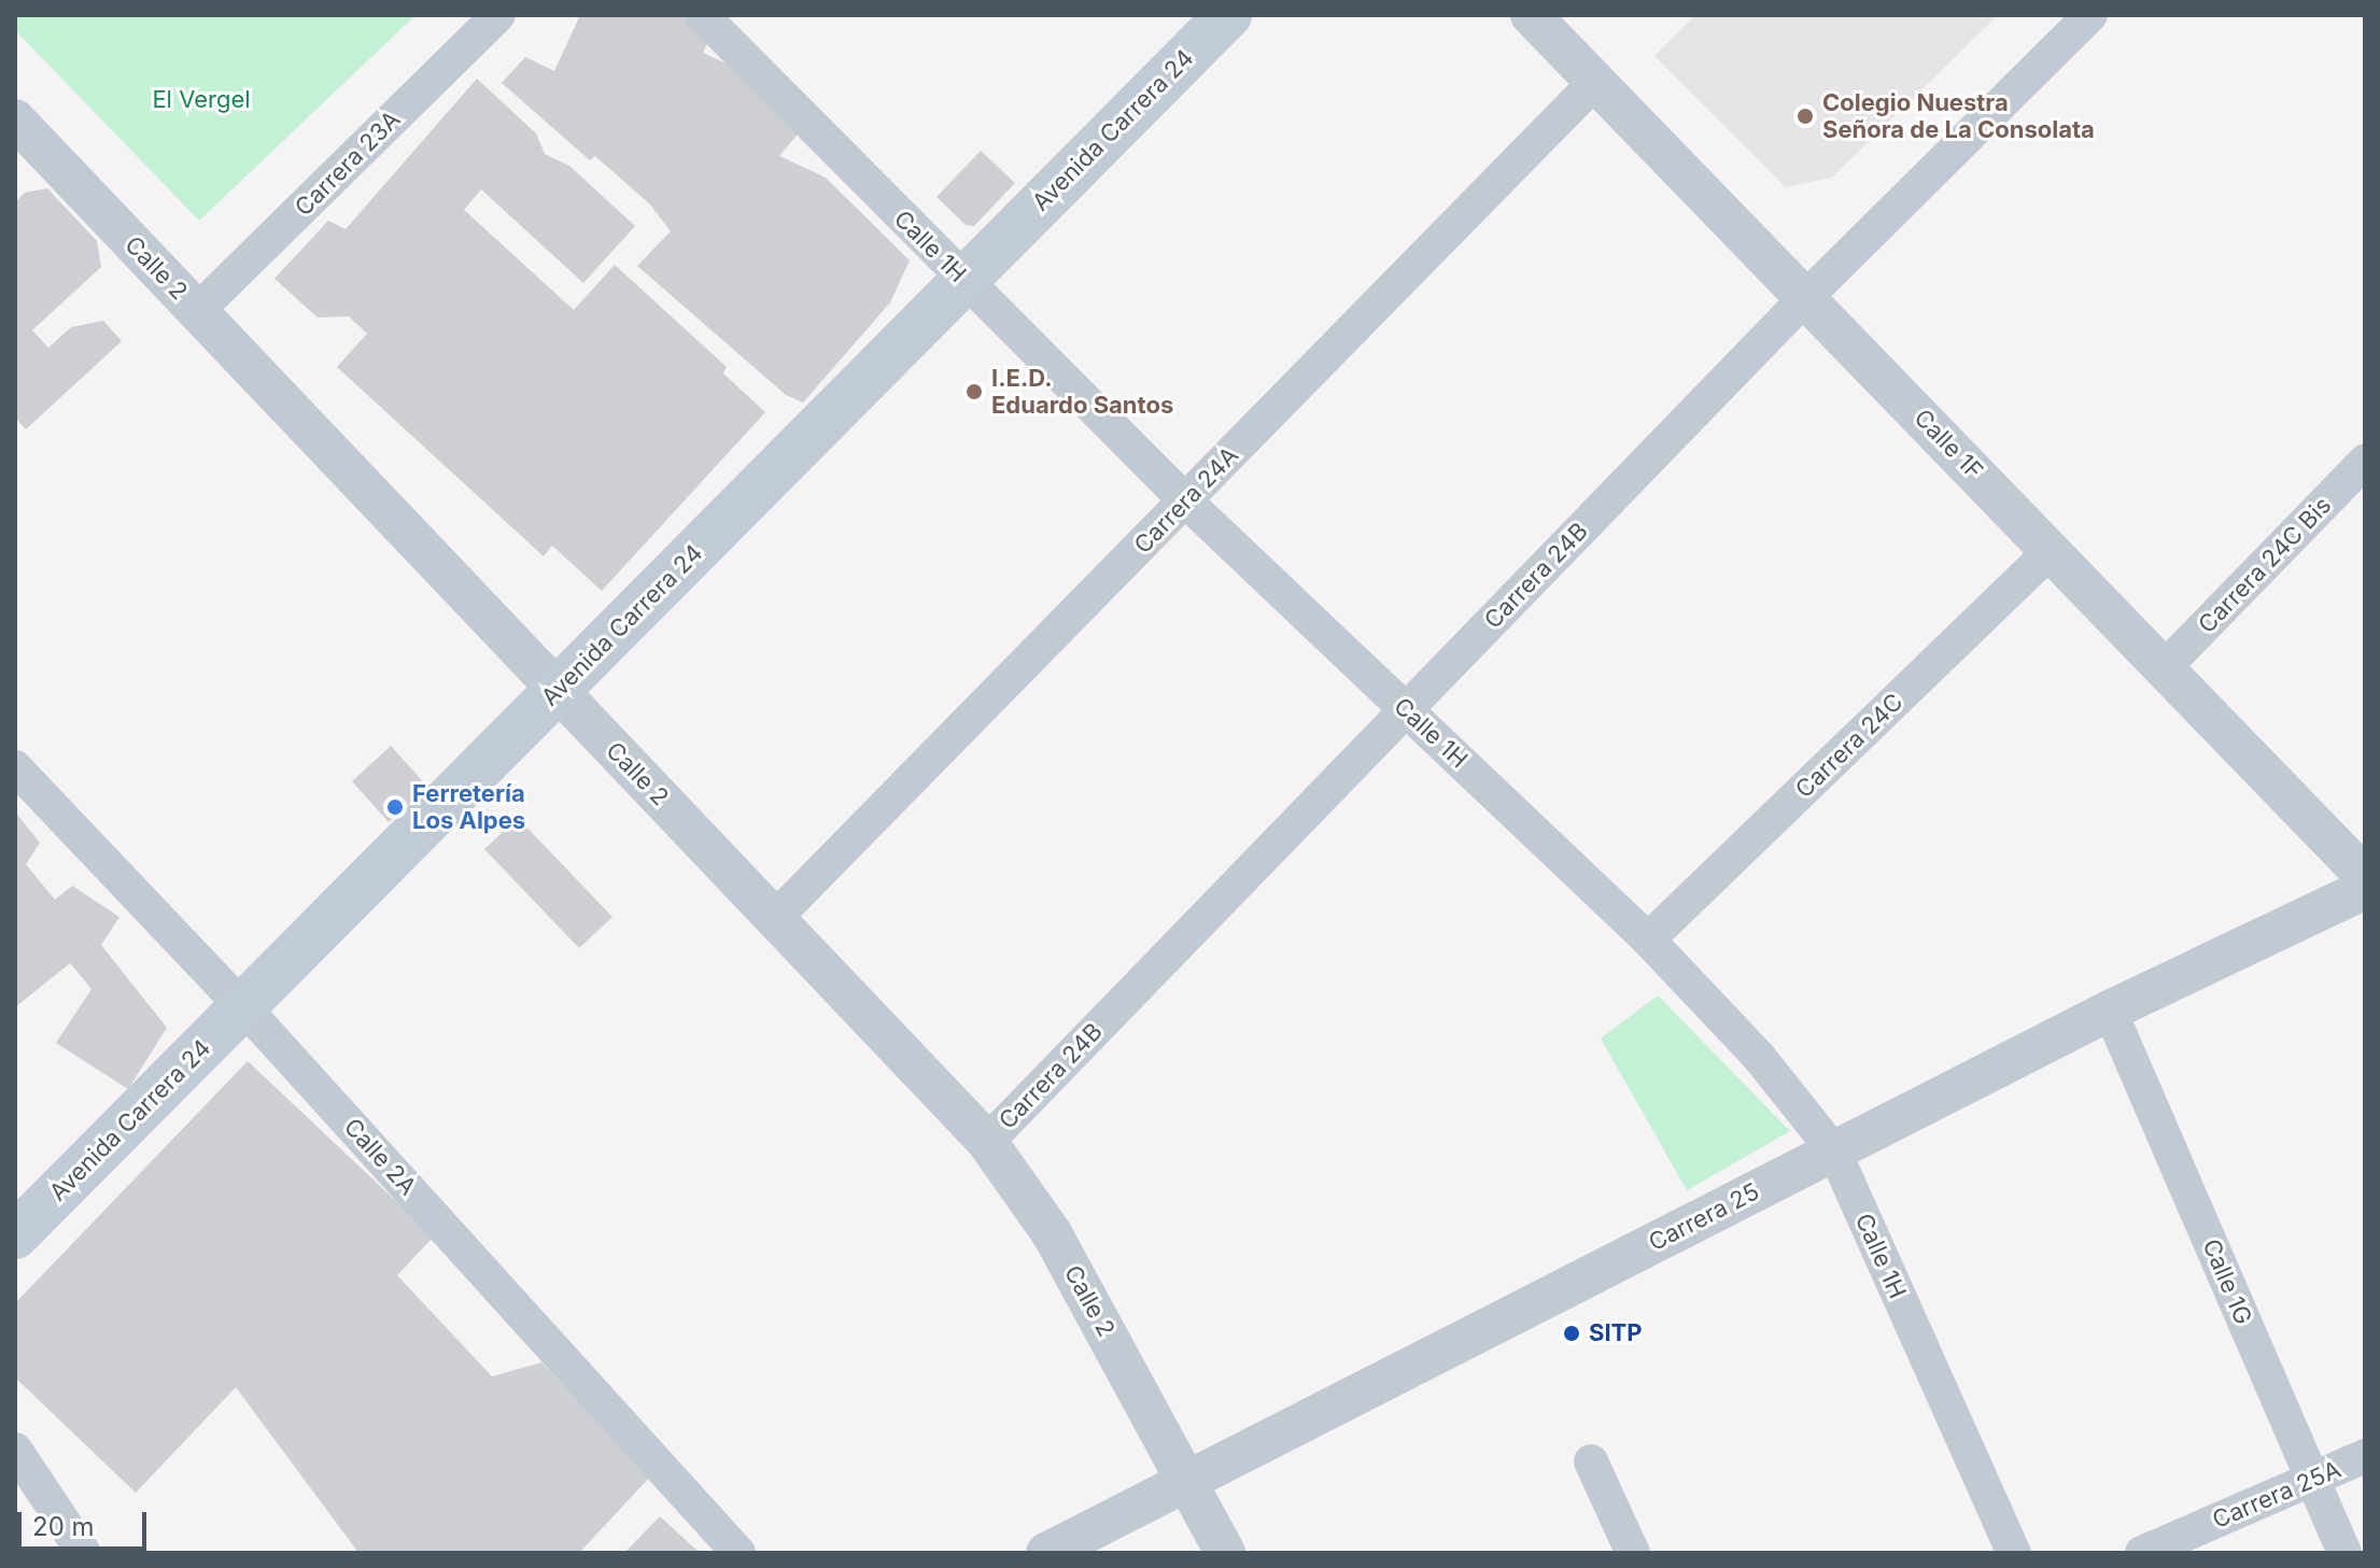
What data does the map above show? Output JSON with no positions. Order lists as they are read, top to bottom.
{
  "streets": {
    "main road": ["Avenida Carrera 24"],
    "street": [
      "Carrera 23A",
      "Calle 1H",
      "Calle 2",
      "Calle 1F",
      "Carrera 24A",
      "Carrera 24C Bis",
      "Carrera 24B",
      "Carrera 24C",
      "Calle 2A",
      "Carrera 25",
      "Calle 1G",
      "Carrera 25A"
    ]
  },
  "crossings": [
    ["Avenida Carrera 24", "Calle 1H"],
    ["Avenida Carrera 24", "Calle 2"],
    ["Avenida Carrera 24", "Calle 2A"],
    ["Carrera 23A", "Calle 2"],
    ["Calle 1H", "Carrera 24A"],
    ["Calle 1H", "Carrera 24B"],
    ["Calle 1H", "Carrera 24C"],
    ["Calle 1H", "Carrera 25"],
    ["Calle 2", "Carrera 24A"],
    ["Calle 2", "Carrera 24B"],
    ["Calle 2", "Carrera 25"],
    ["Calle 1F", "Carrera 24A"],
    ["Calle 1F", "Carrera 24C Bis"],
    ["Calle 1F", "Carrera 24B"],
    ["Calle 1F", "Carrera 24C"],
    ["Carrera 25", "Calle 1G"],
    ["Calle 1G", "Carrera 25A"]
  ],
  "parks": ["El Vergel"],
  "places": [
    "Colegio Nuestra Señora de La Consolata",
    "I.E.D. Eduardo Santos",
    "Ferretería Los Alpes",
    "SITP"
  ],
  "scale_bar": "20 m"
}
